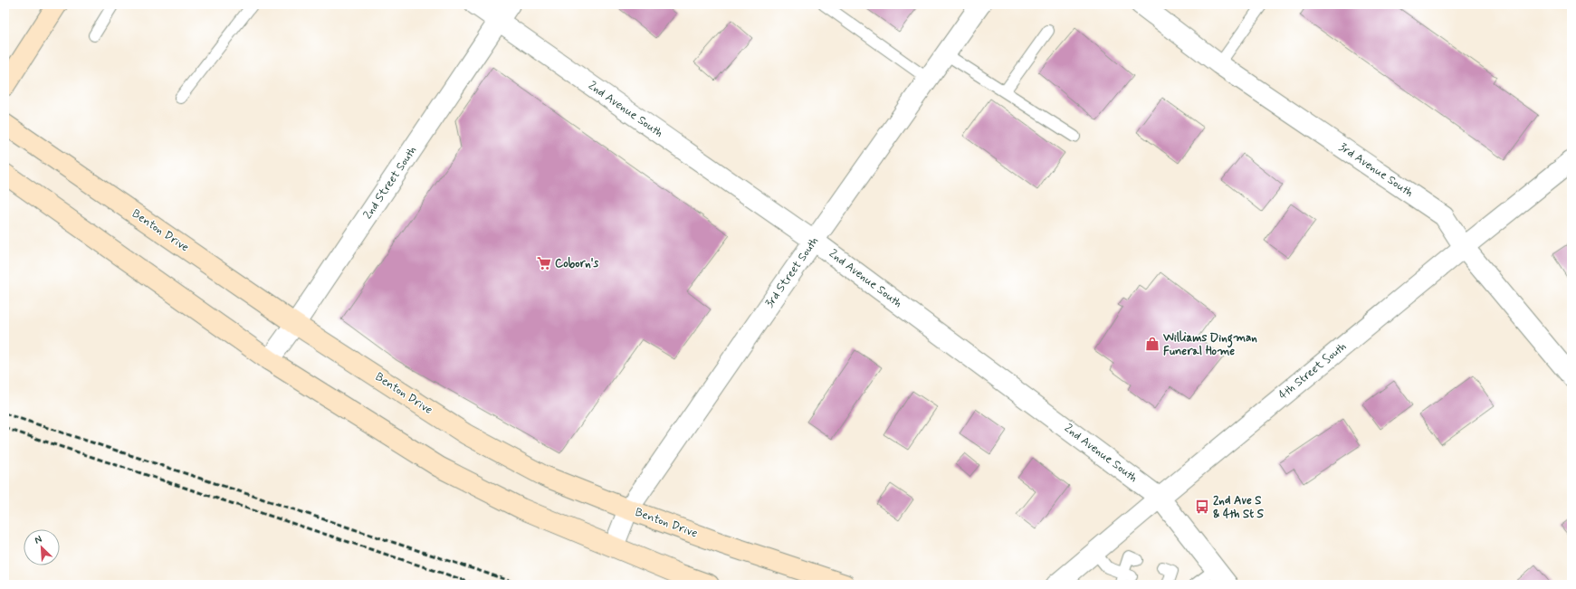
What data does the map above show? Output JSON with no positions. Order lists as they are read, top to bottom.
{
  "streets": {
    "main road": ["Benton Drive"],
    "street": [
      "2nd Avenue South",
      "3rd Avenue South",
      "2nd Street South",
      "3rd Street South",
      "4th Street South"
    ]
  },
  "crossings": [
    ["2nd Avenue South", "2nd Street South"],
    ["2nd Avenue South", "3rd Street South"],
    ["2nd Avenue South", "4th Street South"],
    ["3rd Avenue South", "4th Street South"],
    ["2nd Street South", "Benton Drive"],
    ["Benton Drive", "3rd Street South"]
  ],
  "places": {
    "supermarket": ["Coborn's"],
    "shop": ["Williams Dingman Funeral Home"],
    "bus stop": ["2nd Ave S & 4th St S"]
  },
  "north": "top left"
}
